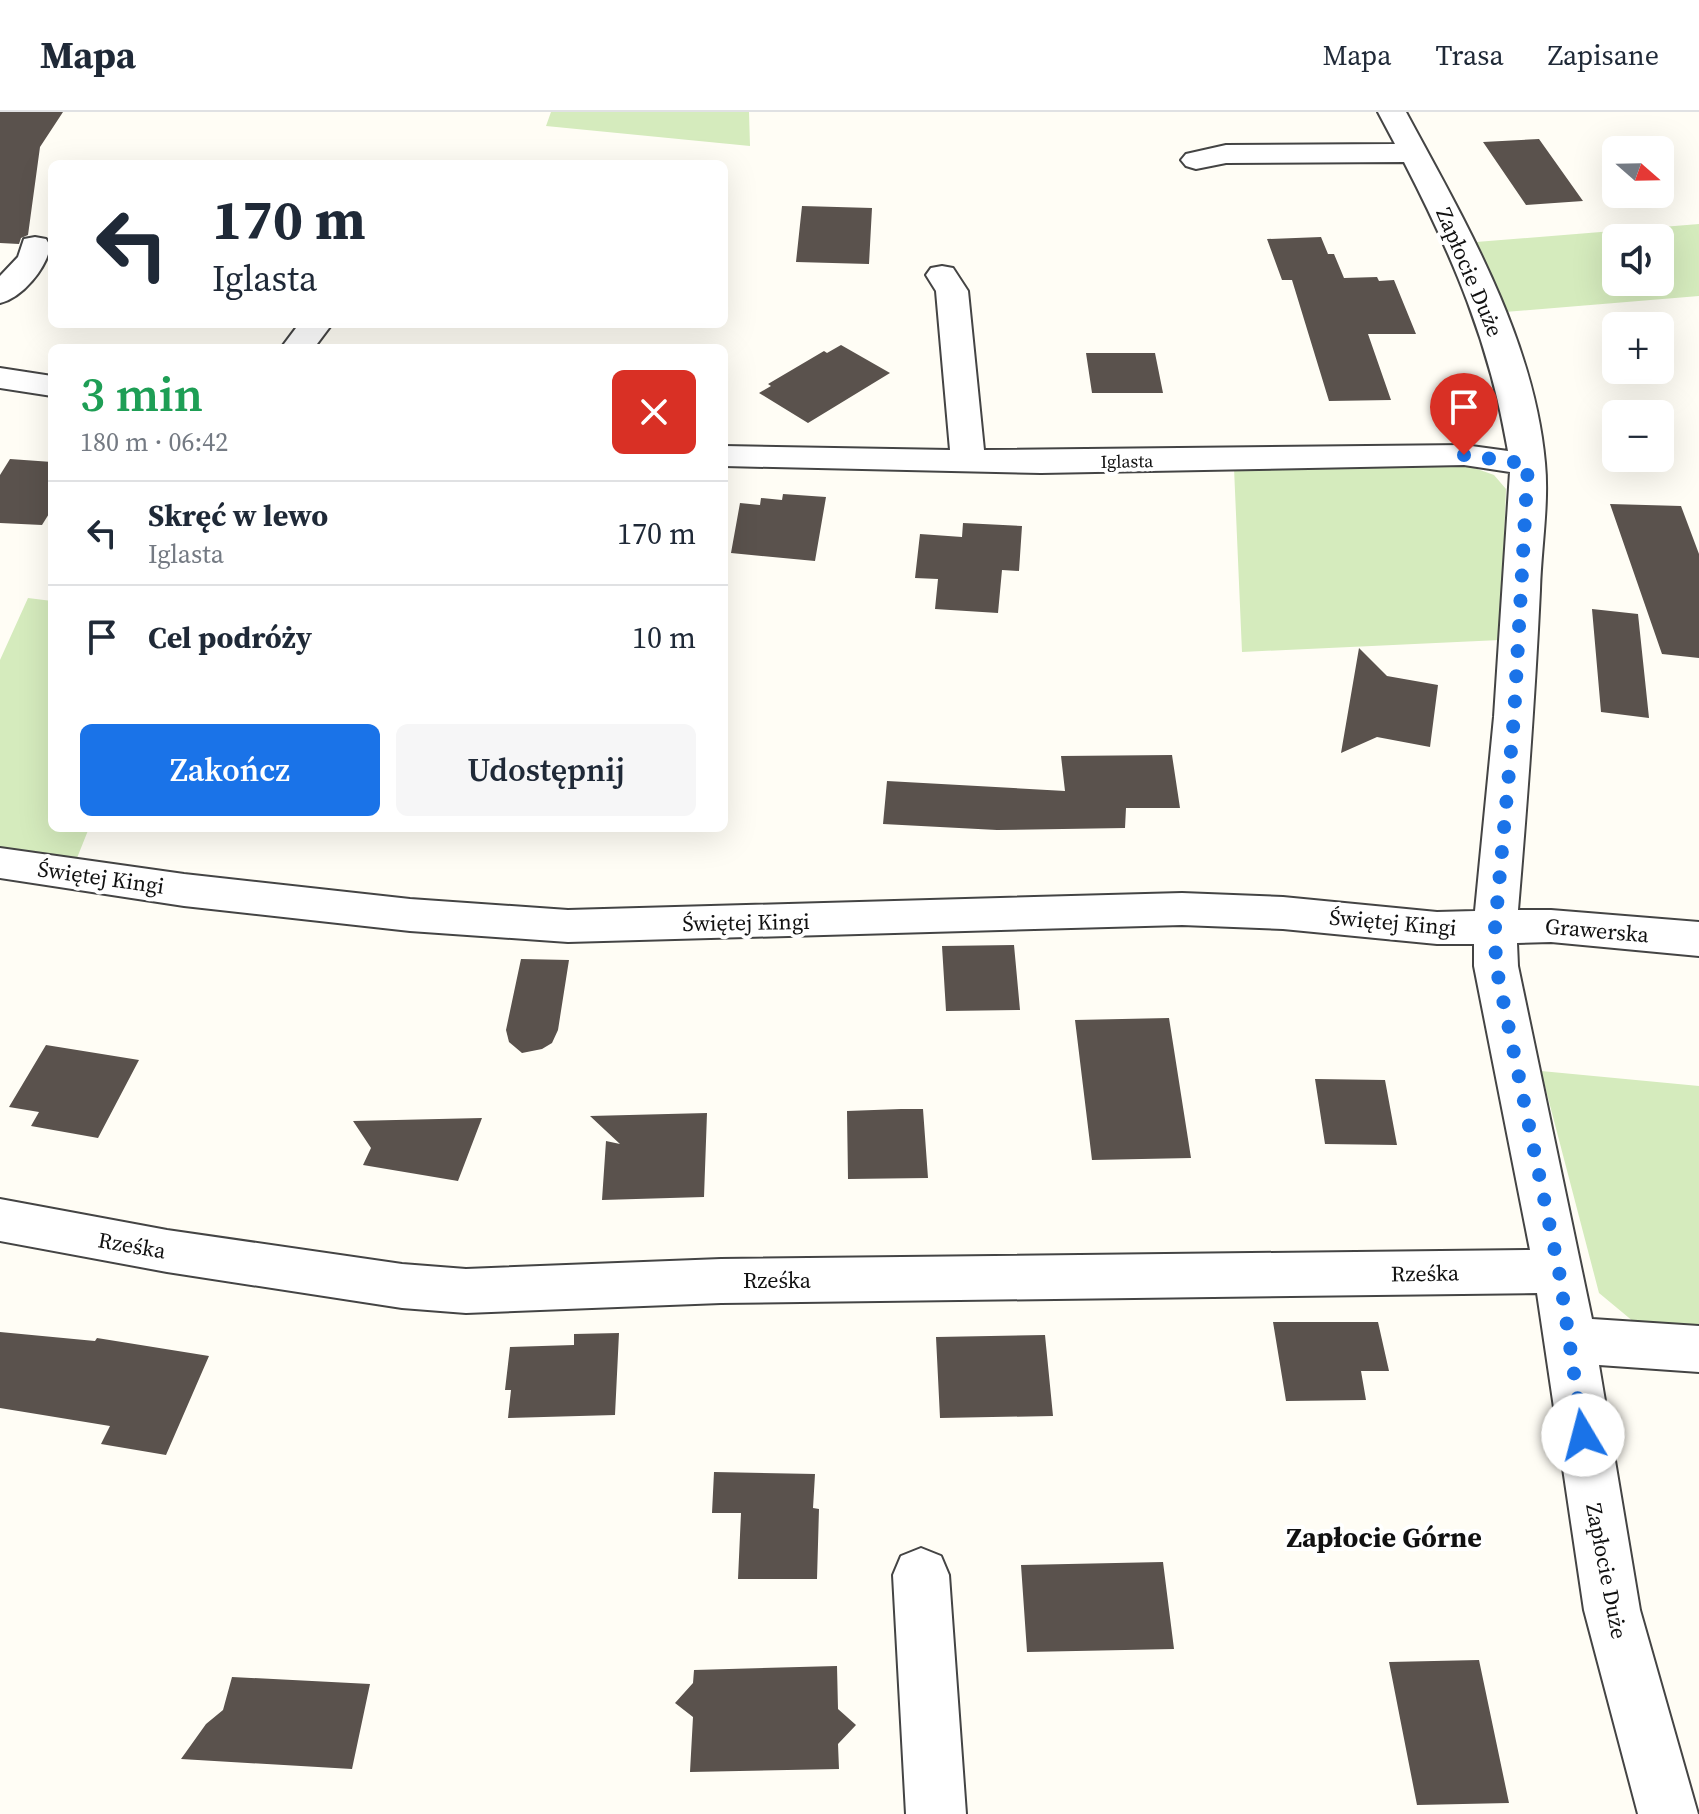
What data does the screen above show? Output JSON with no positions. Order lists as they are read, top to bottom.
{
  "streets": {
    "street": [
      "Zapłocie Duże",
      "Iglasta",
      "Świętej Kingi",
      "Grawerska",
      "Rześka"
    ]
  },
  "crossings": [
    ["Zapłocie Duże", "Iglasta"],
    ["Zapłocie Duże", "Świętej Kingi"],
    ["Zapłocie Duże", "Grawerska"],
    ["Zapłocie Duże", "Rześka"],
    ["Świętej Kingi", "Grawerska"]
  ],
  "districts": ["Zapłocie Górne"],
  "north": "right",
  "page": {
    "header": "Mapa",
    "nav": ["Mapa", "Trasa", "Zapisane"],
    "map_buttons": ["+", "−"],
    "turn": ["170 m", "Iglasta"],
    "heading": ["3 min", "180 m · 06:42"],
    "list": [
      {
        "name": "Skręć w lewo",
        "note": "Iglasta",
        "value": "170 m"
      },
      {
        "name": "Cel podróży",
        "value": "10 m"
      }
    ],
    "buttons": ["Zakończ", "Udostępnij"]
  }
}
